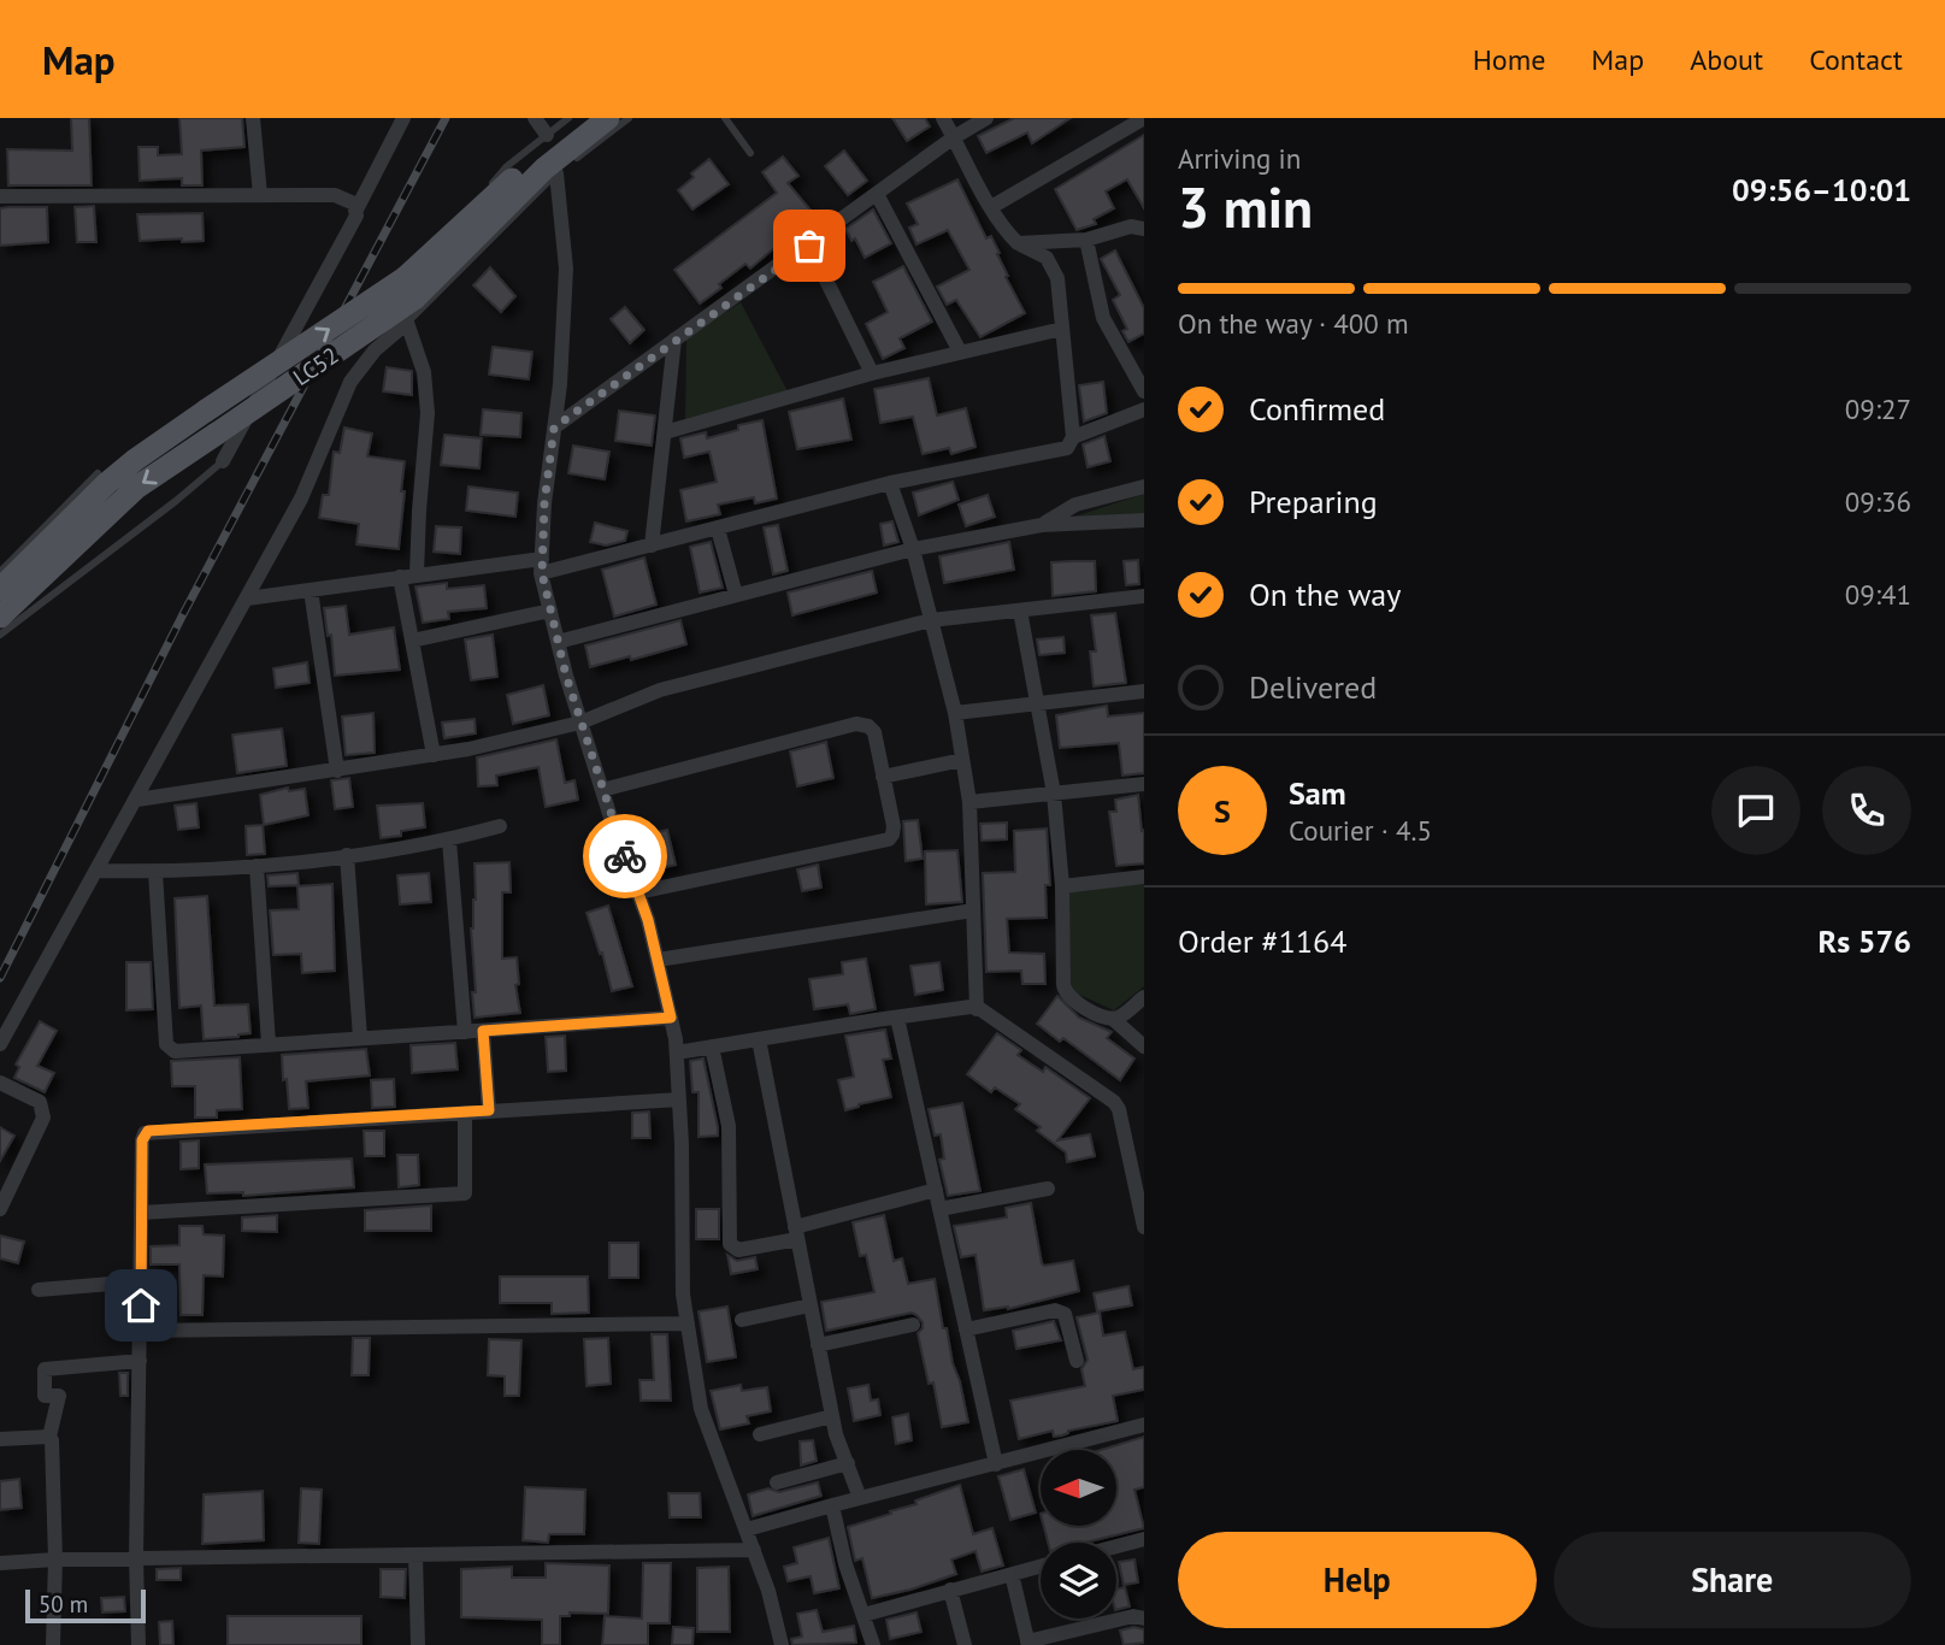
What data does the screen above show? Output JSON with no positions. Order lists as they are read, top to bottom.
{
  "streets": {
    "main road": ["LC52"]
  },
  "scale_bar": "50 m",
  "north": "left",
  "page": {
    "header": "Map",
    "nav": [
      "Home",
      "Map",
      "About",
      "Contact"
    ],
    "heading": ["3 min", "Arriving in", "09:56–10:01"],
    "panel": [
      "Sam",
      "Courier · 4.5",
      "Order #1164",
      "Rs 576"
    ],
    "bar": "On the way · 400 m",
    "list": [
      ["Confirmed", "09:27"],
      ["Preparing", "09:36"],
      ["On the way", "09:41"],
      "Delivered"
    ],
    "round": "S",
    "buttons": ["Help", "Share"],
    "scale": "50 m"
  }
}
